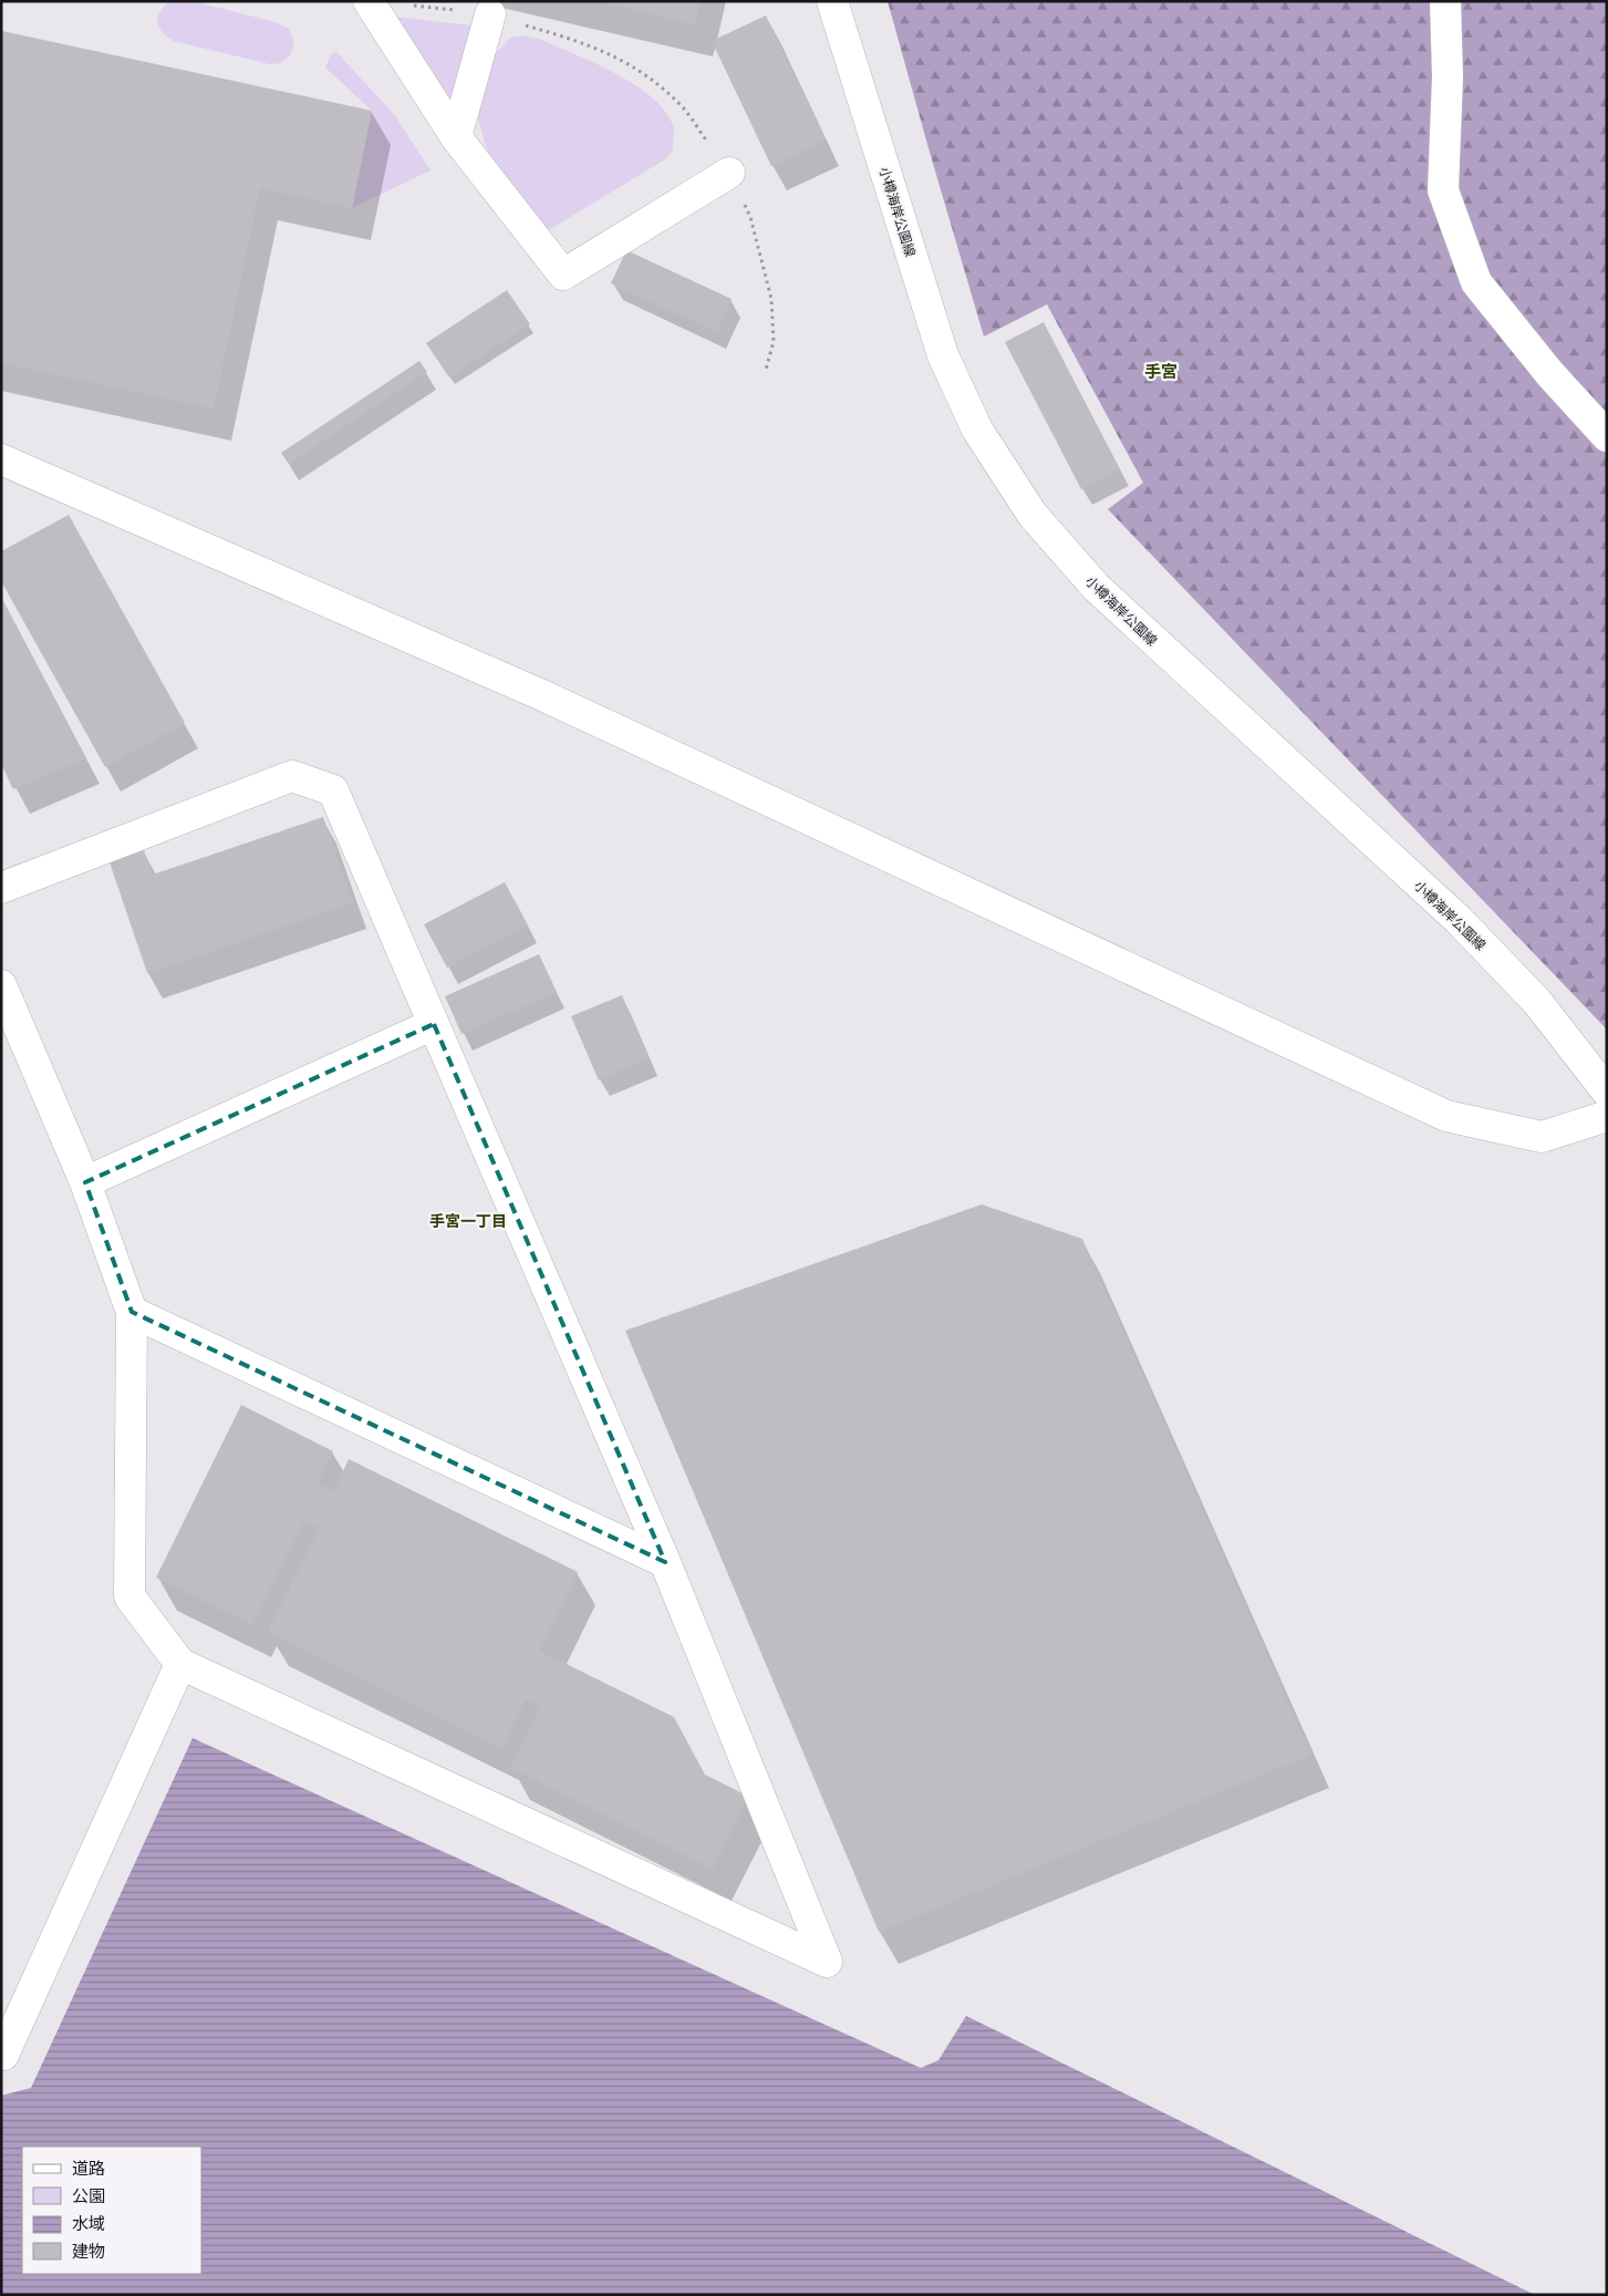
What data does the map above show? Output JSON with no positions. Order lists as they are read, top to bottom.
{
  "streets": {
    "street": ["小樽海岸公園線"]
  },
  "districts": ["手宮", "手宮一丁目"],
  "legend": [
    "道路",
    "公園",
    "水域",
    "建物"
  ]
}
